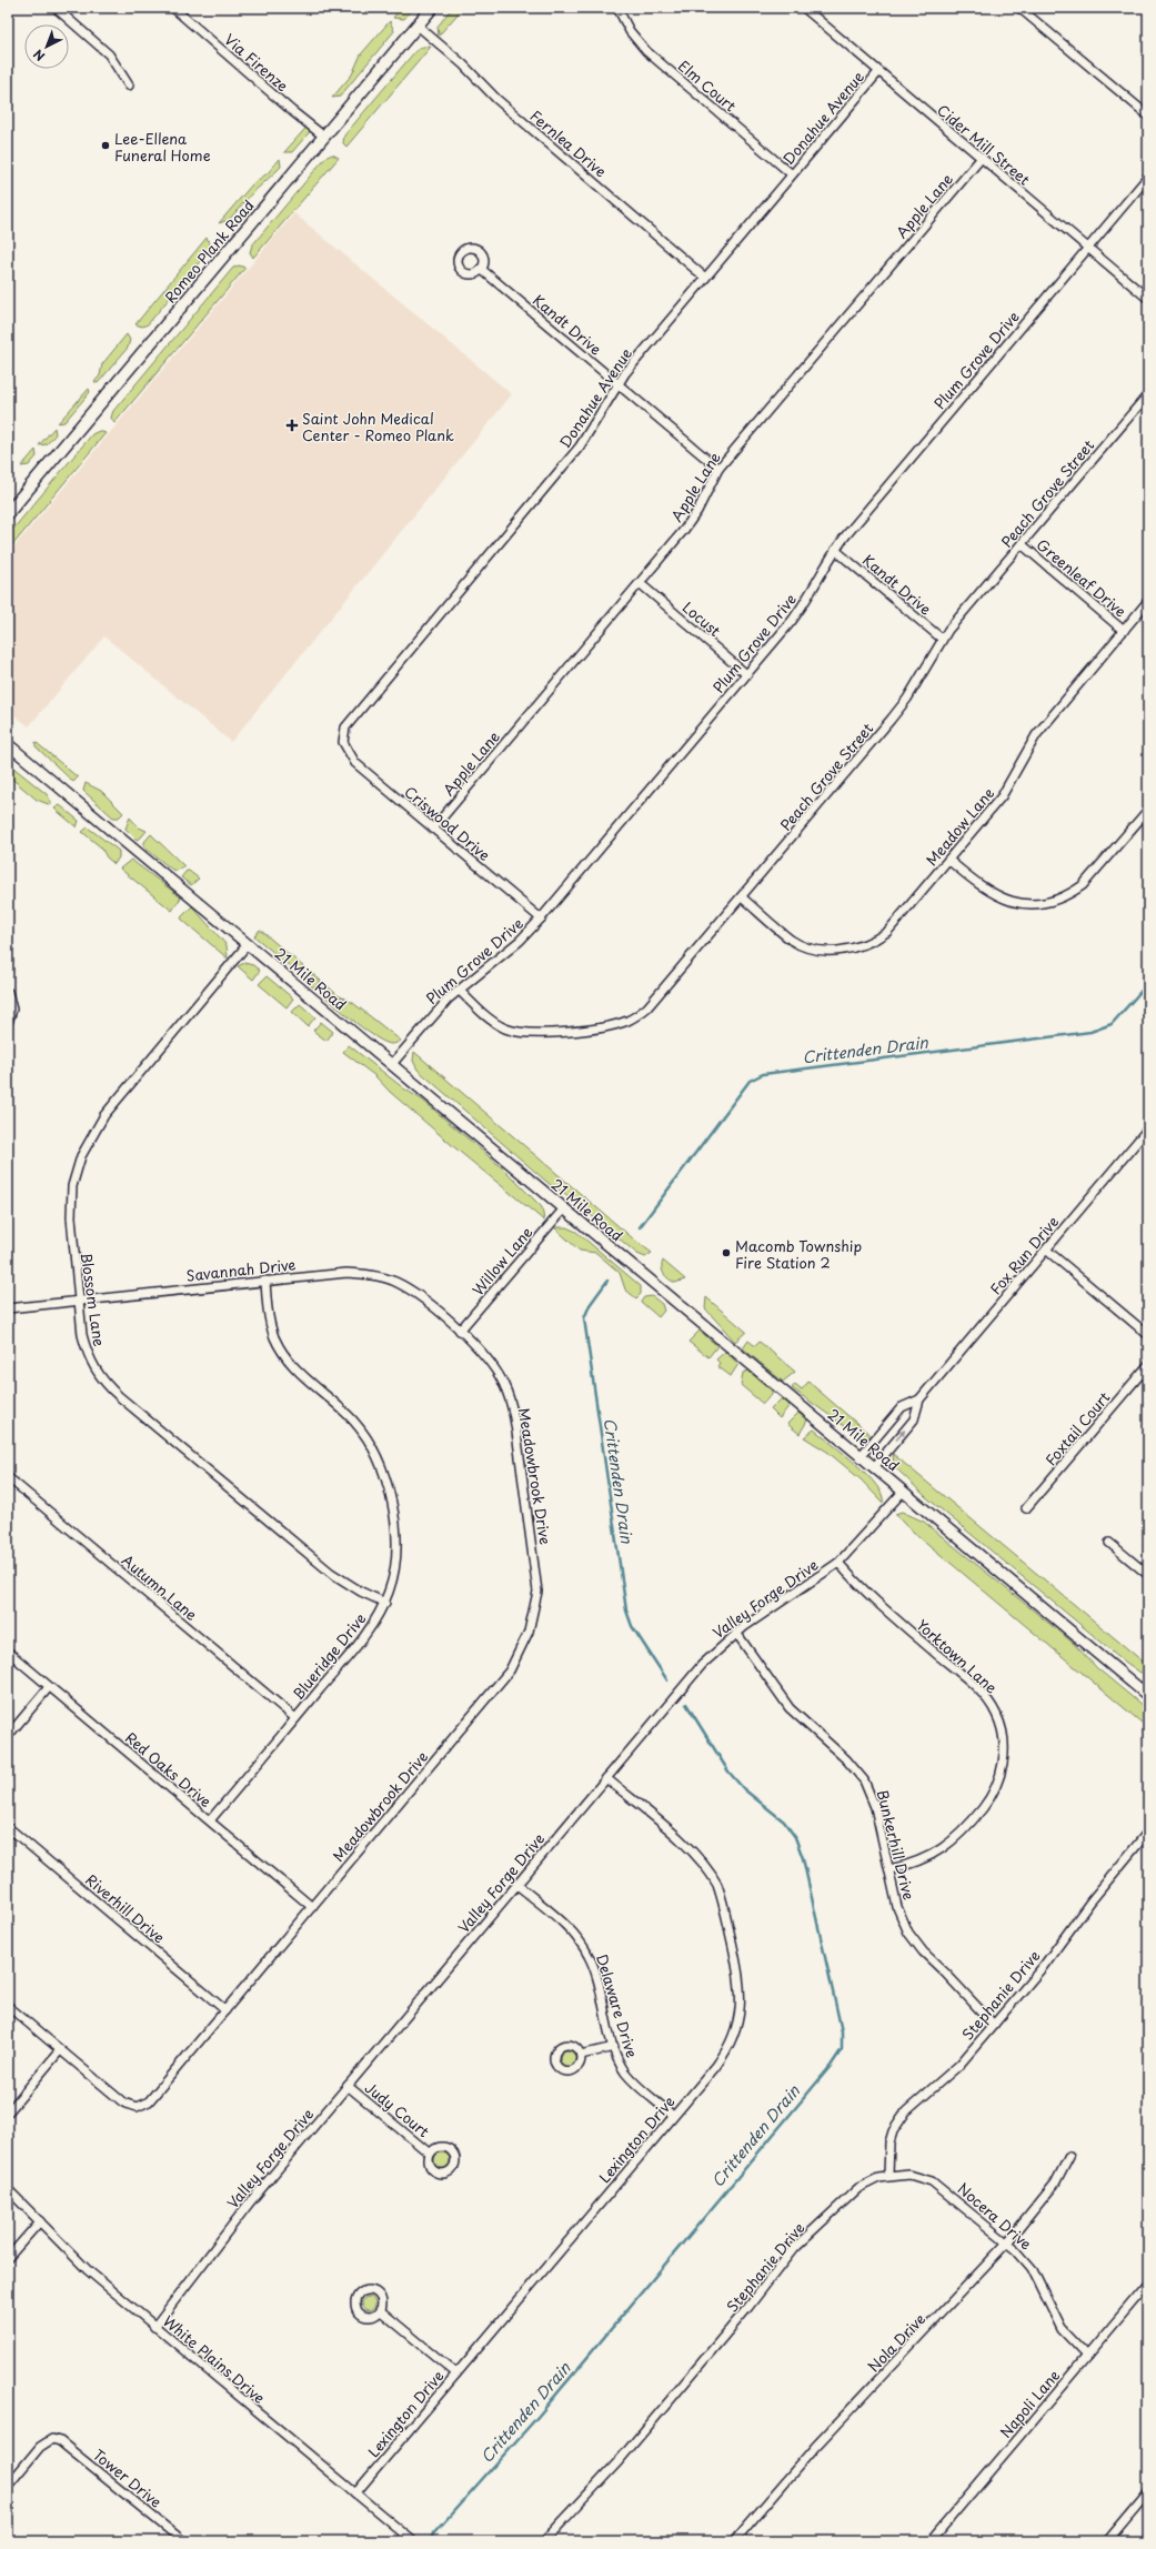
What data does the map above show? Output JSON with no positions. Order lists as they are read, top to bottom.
{
  "streets": {
    "main road": ["Romeo Plank Road"],
    "street": [
      "Via Firenze",
      "Elm Court",
      "Donahue Avenue",
      "Fernlea Drive",
      "Cider Mill Street",
      "Apple Lane",
      "Kandt Drive",
      "Plum Grove Drive",
      "Peach Grove Street",
      "Greenleaf Drive",
      "Locust",
      "Criswood Drive",
      "Meadow Lane",
      "21 Mile Road",
      "Fox Run Drive",
      "Willow Lane",
      "Savannah Drive",
      "Blossom Lane",
      "Foxtail Court",
      "Meadowbrook Drive",
      "Autumn Lane",
      "Valley Forge Drive",
      "Blueridge Drive",
      "Yorktown Lane",
      "Red Oaks Drive",
      "Bunkerhill Drive",
      "Riverhill Drive",
      "Stephanie Drive",
      "Delaware Drive",
      "Judy Court",
      "Lexington Drive",
      "Nocera Drive",
      "Nola Drive",
      "White Plains Drive",
      "Napoli Lane",
      "Tower Drive"
    ]
  },
  "crossings": [
    ["Via Firenze", "Romeo Plank Road"],
    ["Elm Court", "Donahue Avenue"],
    ["Donahue Avenue", "Fernlea Drive"],
    ["Donahue Avenue", "Cider Mill Street"],
    ["Donahue Avenue", "Kandt Drive"],
    ["Donahue Avenue", "Criswood Drive"],
    ["Fernlea Drive", "Romeo Plank Road"],
    ["Cider Mill Street", "Apple Lane"],
    ["Cider Mill Street", "Plum Grove Drive"],
    ["Apple Lane", "Kandt Drive"],
    ["Apple Lane", "Locust"],
    ["Apple Lane", "Criswood Drive"],
    ["Kandt Drive", "Plum Grove Drive"],
    ["Kandt Drive", "Peach Grove Street"],
    ["Plum Grove Drive", "Peach Grove Street"],
    ["Plum Grove Drive", "Locust"],
    ["Plum Grove Drive", "Criswood Drive"],
    ["Plum Grove Drive", "21 Mile Road"],
    ["Peach Grove Street", "Greenleaf Drive"],
    ["Peach Grove Street", "Meadow Lane"],
    ["Greenleaf Drive", "Meadow Lane"],
    ["21 Mile Road", "Fox Run Drive"],
    ["21 Mile Road", "Willow Lane"],
    ["21 Mile Road", "Blossom Lane"],
    ["21 Mile Road", "Valley Forge Drive"],
    ["Willow Lane", "Savannah Drive"],
    ["Willow Lane", "Meadowbrook Drive"],
    ["Savannah Drive", "Blossom Lane"],
    ["Savannah Drive", "Meadowbrook Drive"],
    ["Savannah Drive", "Blueridge Drive"],
    ["Blossom Lane", "Blueridge Drive"],
    ["Meadowbrook Drive", "Red Oaks Drive"],
    ["Meadowbrook Drive", "Riverhill Drive"],
    ["Autumn Lane", "Blueridge Drive"],
    ["Valley Forge Drive", "Yorktown Lane"],
    ["Valley Forge Drive", "Bunkerhill Drive"],
    ["Valley Forge Drive", "Delaware Drive"],
    ["Valley Forge Drive", "Judy Court"],
    ["Valley Forge Drive", "Lexington Drive"],
    ["Valley Forge Drive", "White Plains Drive"],
    ["Blueridge Drive", "Red Oaks Drive"],
    ["Yorktown Lane", "Bunkerhill Drive"],
    ["Bunkerhill Drive", "Stephanie Drive"],
    ["Stephanie Drive", "Nocera Drive"],
    ["Delaware Drive", "Lexington Drive"],
    ["Lexington Drive", "White Plains Drive"],
    ["Nocera Drive", "Nola Drive"],
    ["Nocera Drive", "Napoli Lane"]
  ],
  "water": ["Crittenden Drain"],
  "places": {
    "other": ["Lee-Ellena Funeral Home", "Macomb Township Fire Station 2"],
    "health": ["Saint John Medical Center - Romeo Plank"]
  },
  "north": "bottom left"
}
